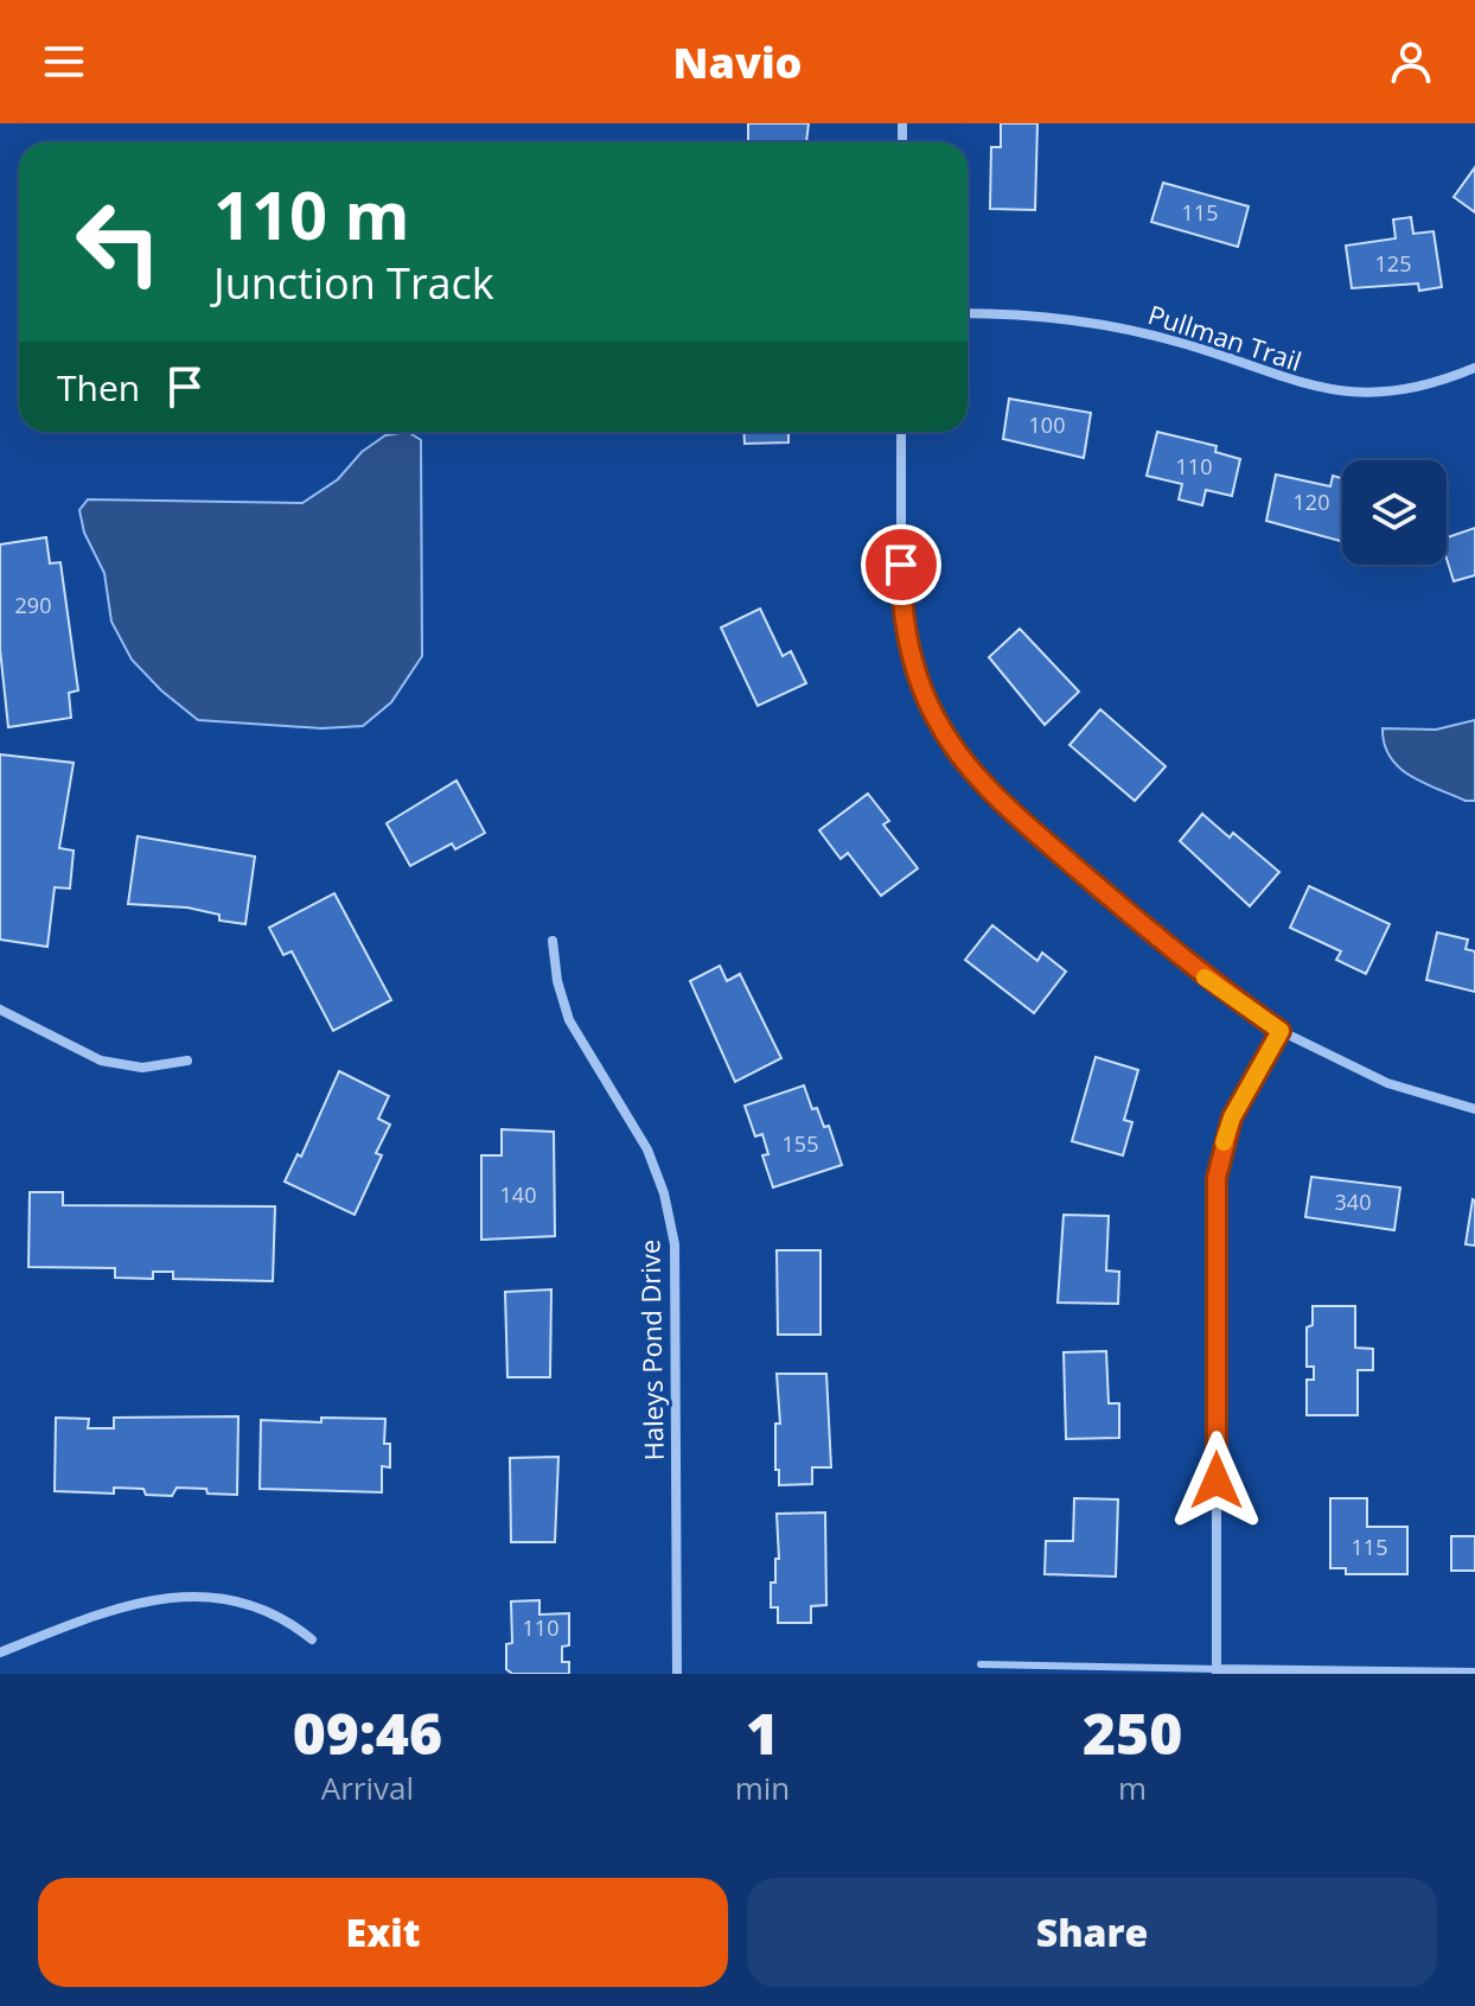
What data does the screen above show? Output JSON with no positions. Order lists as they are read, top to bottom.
{
  "streets": {
    "street": ["Pullman Trail", "Haleys Pond Drive"]
  },
  "house_numbers": [
    "115",
    "125",
    "100",
    "110",
    "120",
    "290",
    "155",
    "140",
    "340",
    "115",
    "110"
  ],
  "page": {
    "header": "Navio",
    "turn": ["110 m", "Junction Track"],
    "then": "Then",
    "eta": [
      "09:46",
      "Arrival",
      "1",
      "min",
      "250",
      "m"
    ],
    "buttons": ["Exit", "Share"]
  }
}
